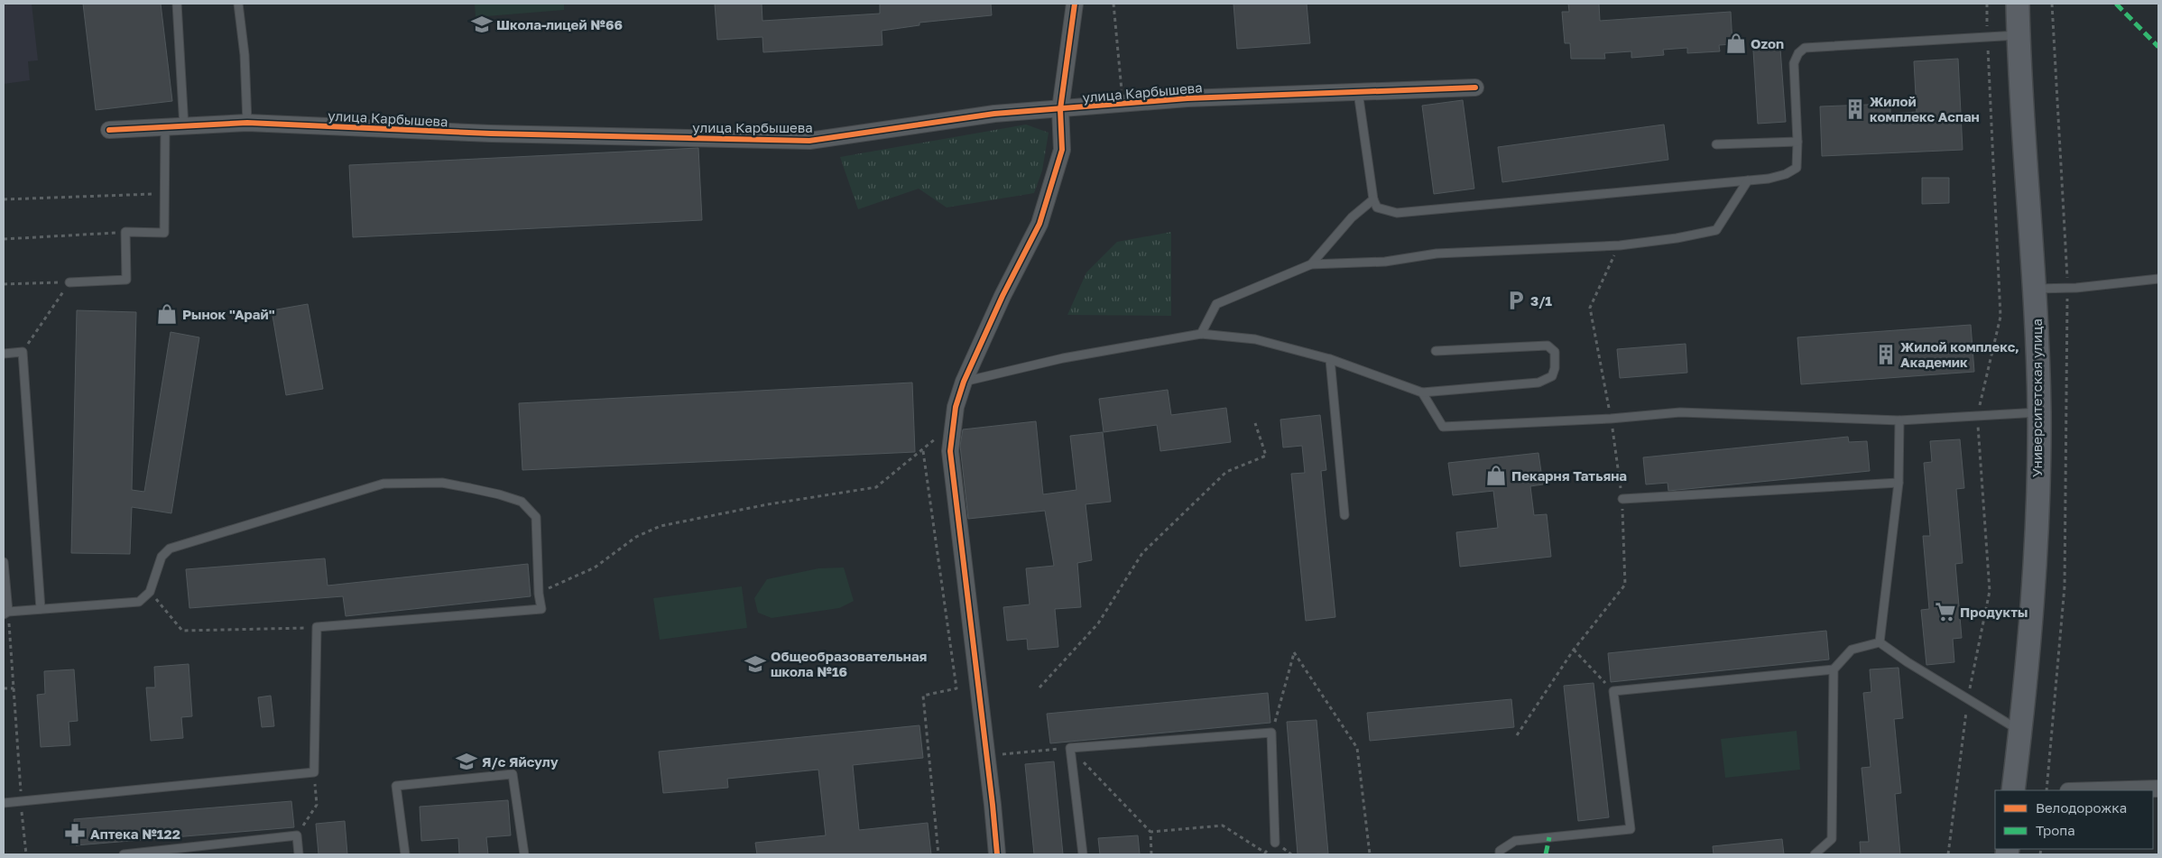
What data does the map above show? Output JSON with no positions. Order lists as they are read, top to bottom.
{
  "streets": {
    "main road": ["Университетская улица"],
    "street": ["улица Карбышева"]
  },
  "places": {
    "school or university": ["Школа-лицей №66", "Общеобразовательная школа №16", "Я/c Яйсулу"],
    "shop": ["Ozon", "Рынок \"Арай\"", "Пекарня Татьяна"],
    "building": ["Жилой комплекс Аспан", "Жилой комплекс, Академик"],
    "parking": ["3/1"],
    "supermarket": ["Продукты"],
    "pharmacy": ["Аптека №122"]
  },
  "legend": ["Велодорожка", "Тропа"]
}
